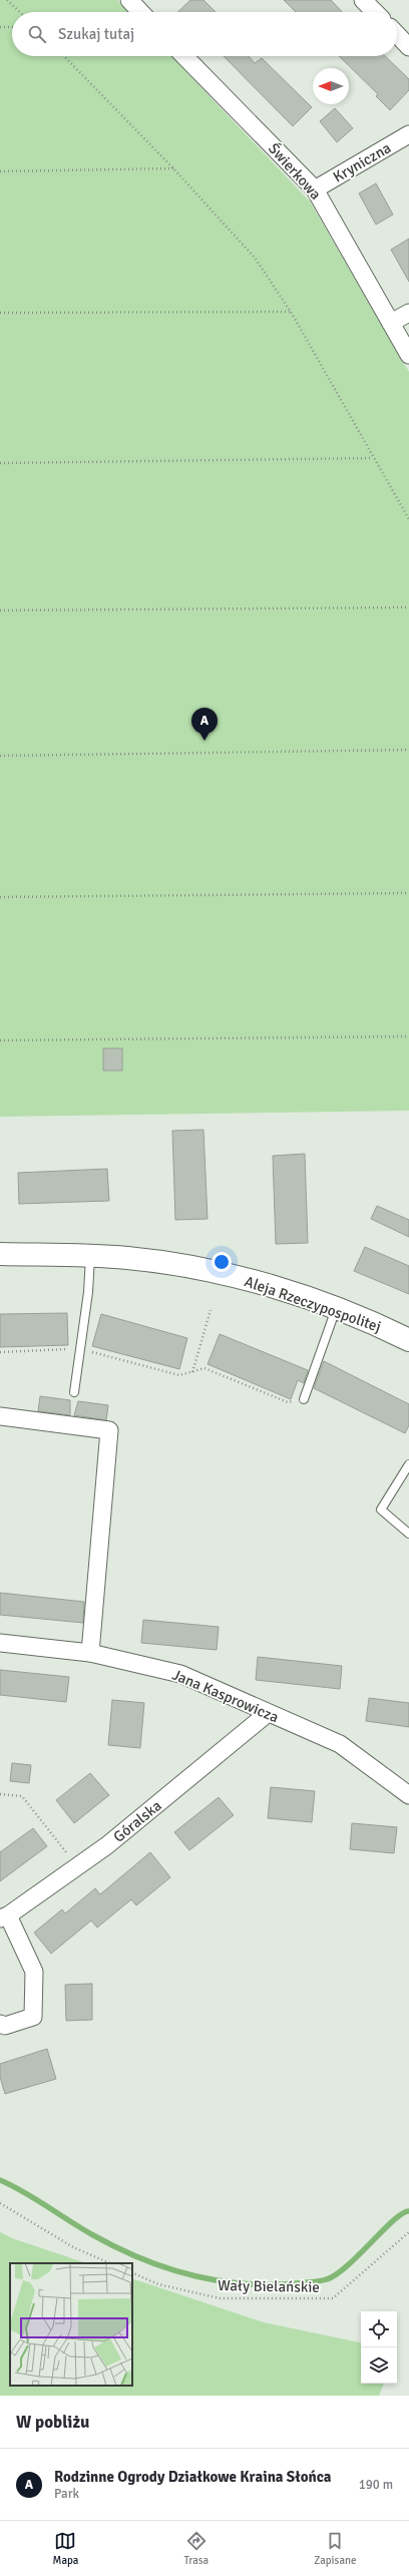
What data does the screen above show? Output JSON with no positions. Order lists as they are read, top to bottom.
{
  "streets": {
    "street": [
      "Kryniczna",
      "Świerkowa",
      "Aleja Rzeczypospolitej",
      "Jana Kasprowicza",
      "Góralska"
    ],
    "path": ["Wały Bielańskie"]
  },
  "crossings": [
    ["Kryniczna", "Świerkowa"],
    ["Jana Kasprowicza", "Góralska"]
  ],
  "north": "left",
  "page": {
    "search": "Szukaj tutaj",
    "pins": "A",
    "heading": "W pobliżu",
    "list": [
      {
        "mark": "A",
        "name": "Rodzinne Ogrody Działkowe Kraina Słońca",
        "note": "Park",
        "value": "190 m"
      }
    ],
    "nav": ["Mapa", "Trasa", "Zapisane"]
  }
}
